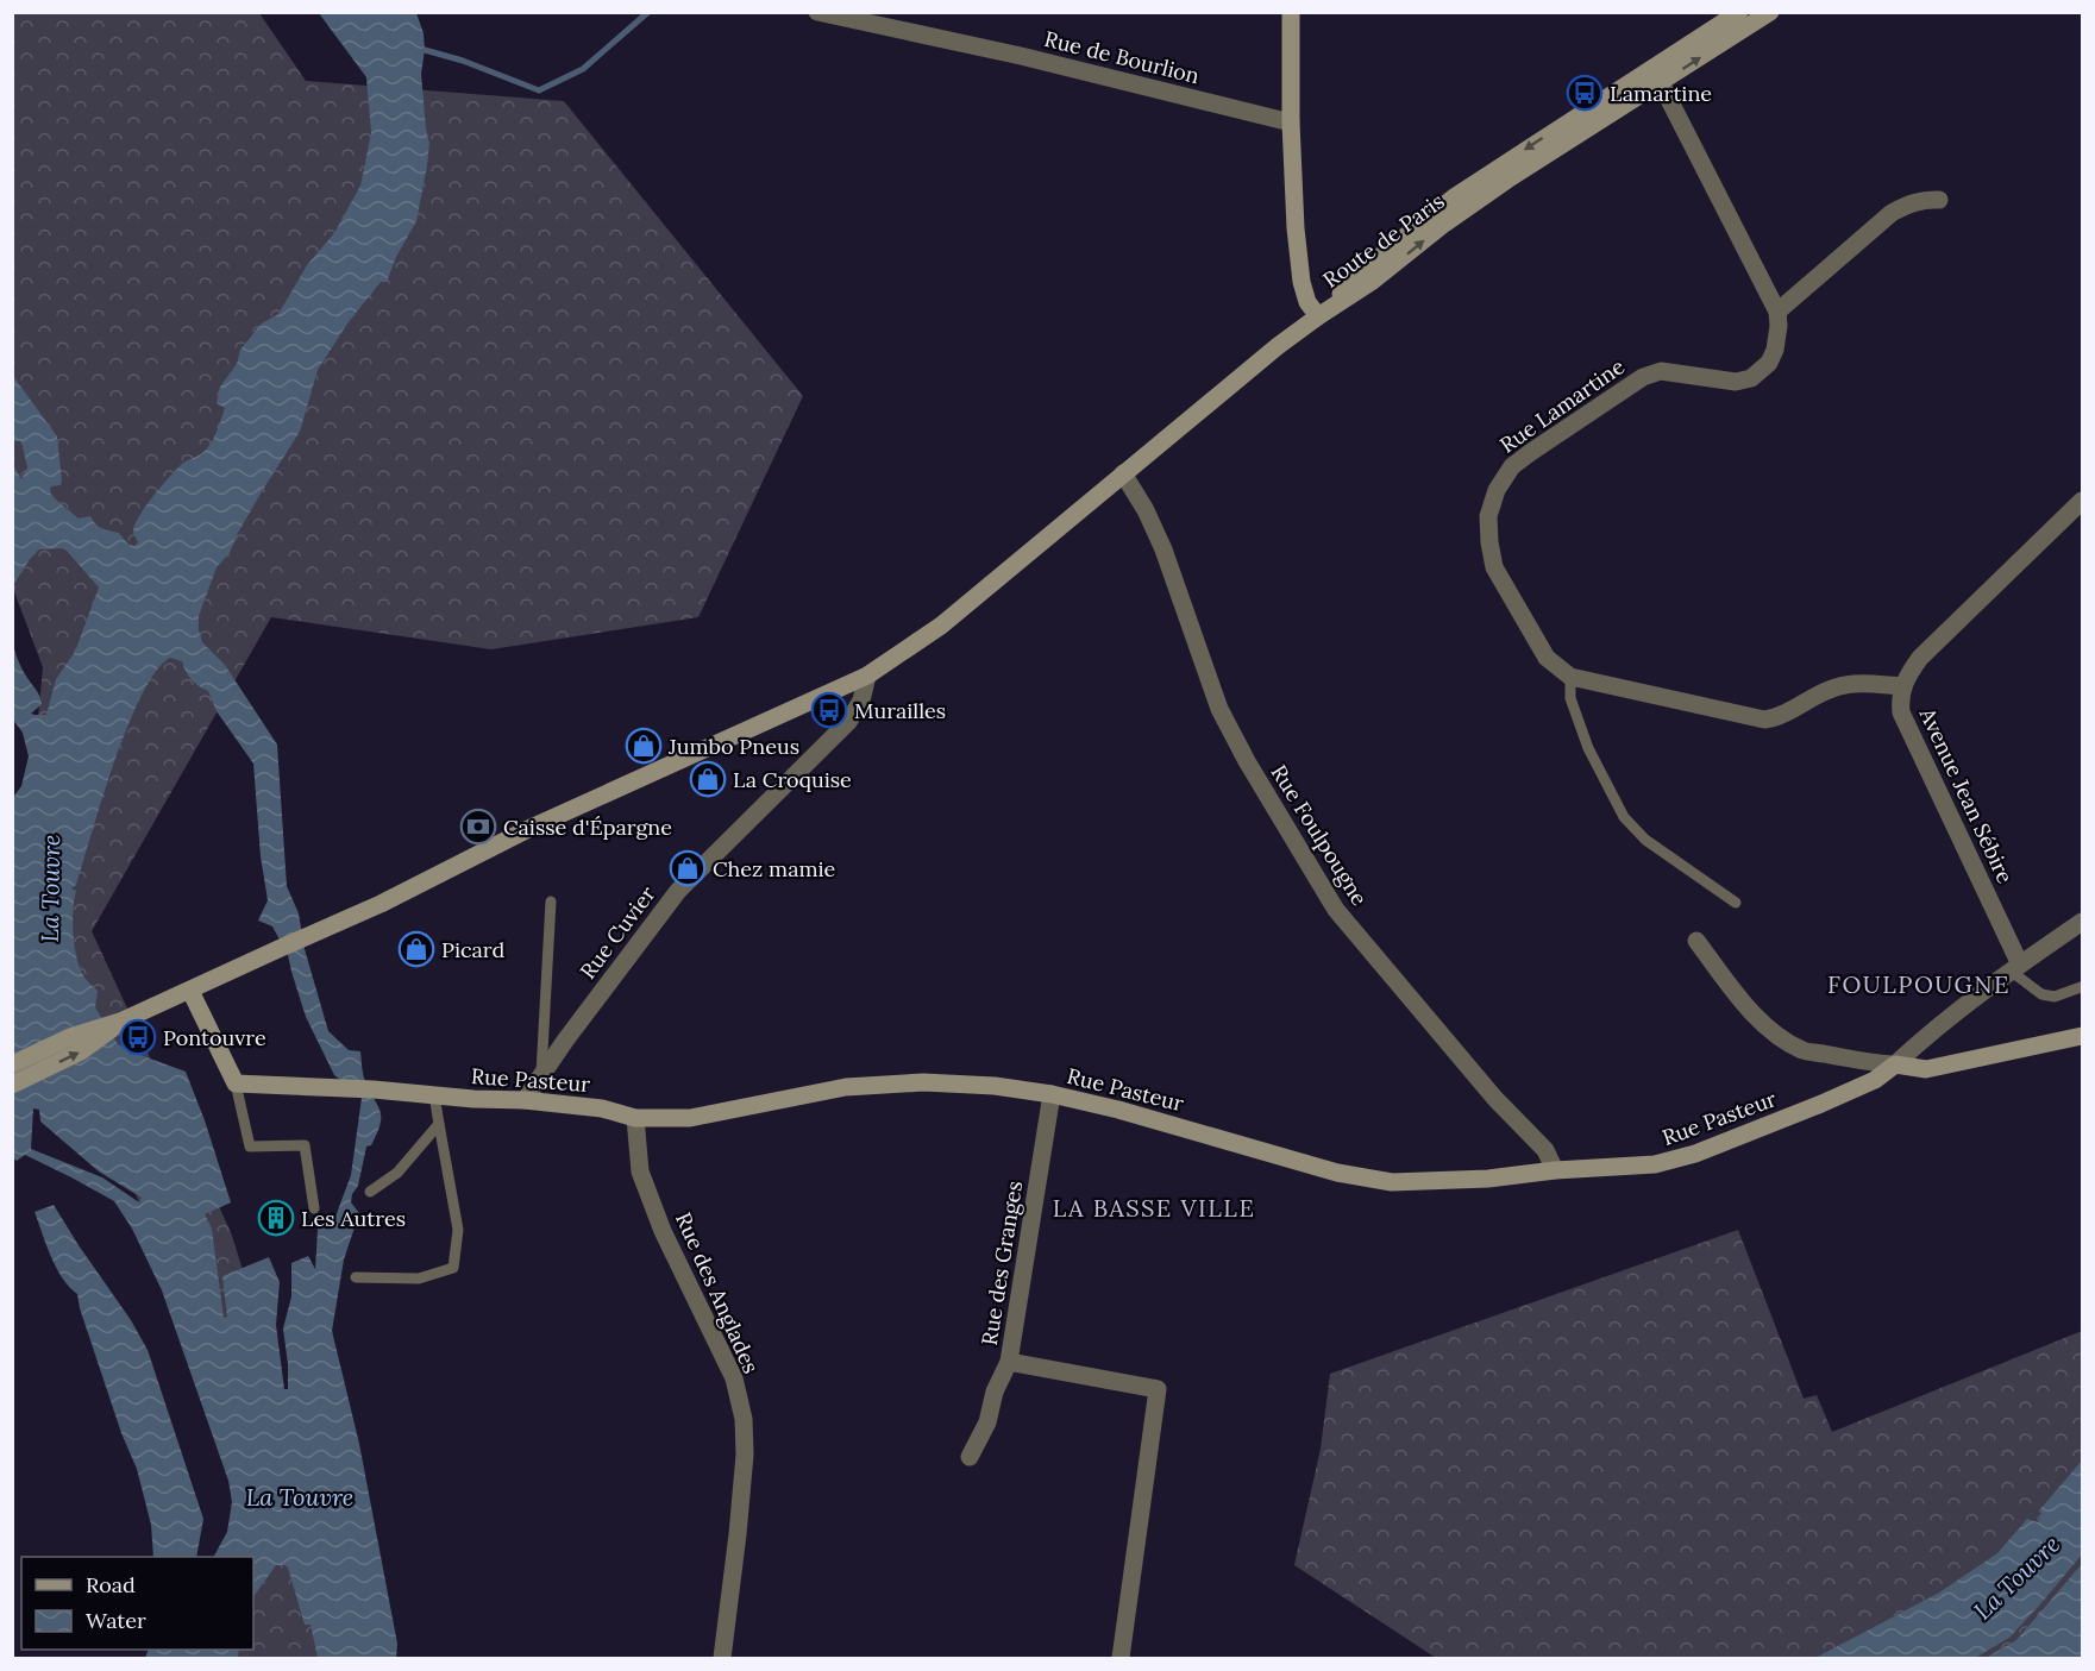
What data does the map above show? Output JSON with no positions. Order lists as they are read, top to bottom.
{
  "streets": {
    "street": [
      "Rue de Bourlion",
      "Route de Paris",
      "Rue Lamartine",
      "Avenue Jean Sébire",
      "Rue Foulpougne",
      "Rue Cuvier",
      "Rue Pasteur",
      "Rue des Granges",
      "Rue des Anglades"
    ]
  },
  "crossings": [
    ["Route de Paris", "Rue Foulpougne"],
    ["Route de Paris", "Rue Cuvier"],
    ["Rue Foulpougne", "Rue Pasteur"],
    ["Rue Cuvier", "Rue Pasteur"],
    ["Rue Pasteur", "Rue des Granges"],
    ["Rue Pasteur", "Rue des Anglades"]
  ],
  "districts": ["FOULPOUGNE", "LA BASSE VILLE"],
  "water": ["La Touvre"],
  "places": {
    "bus stop": ["Lamartine", "Murailles", "Pontouvre"],
    "shop": [
      "Jumbo Pneus",
      "La Croquise",
      "Chez mamie",
      "Picard"
    ],
    "bank": ["Caisse d'Épargne"],
    "building": ["Les Autres"]
  },
  "legend": ["Road", "Water"]
}
